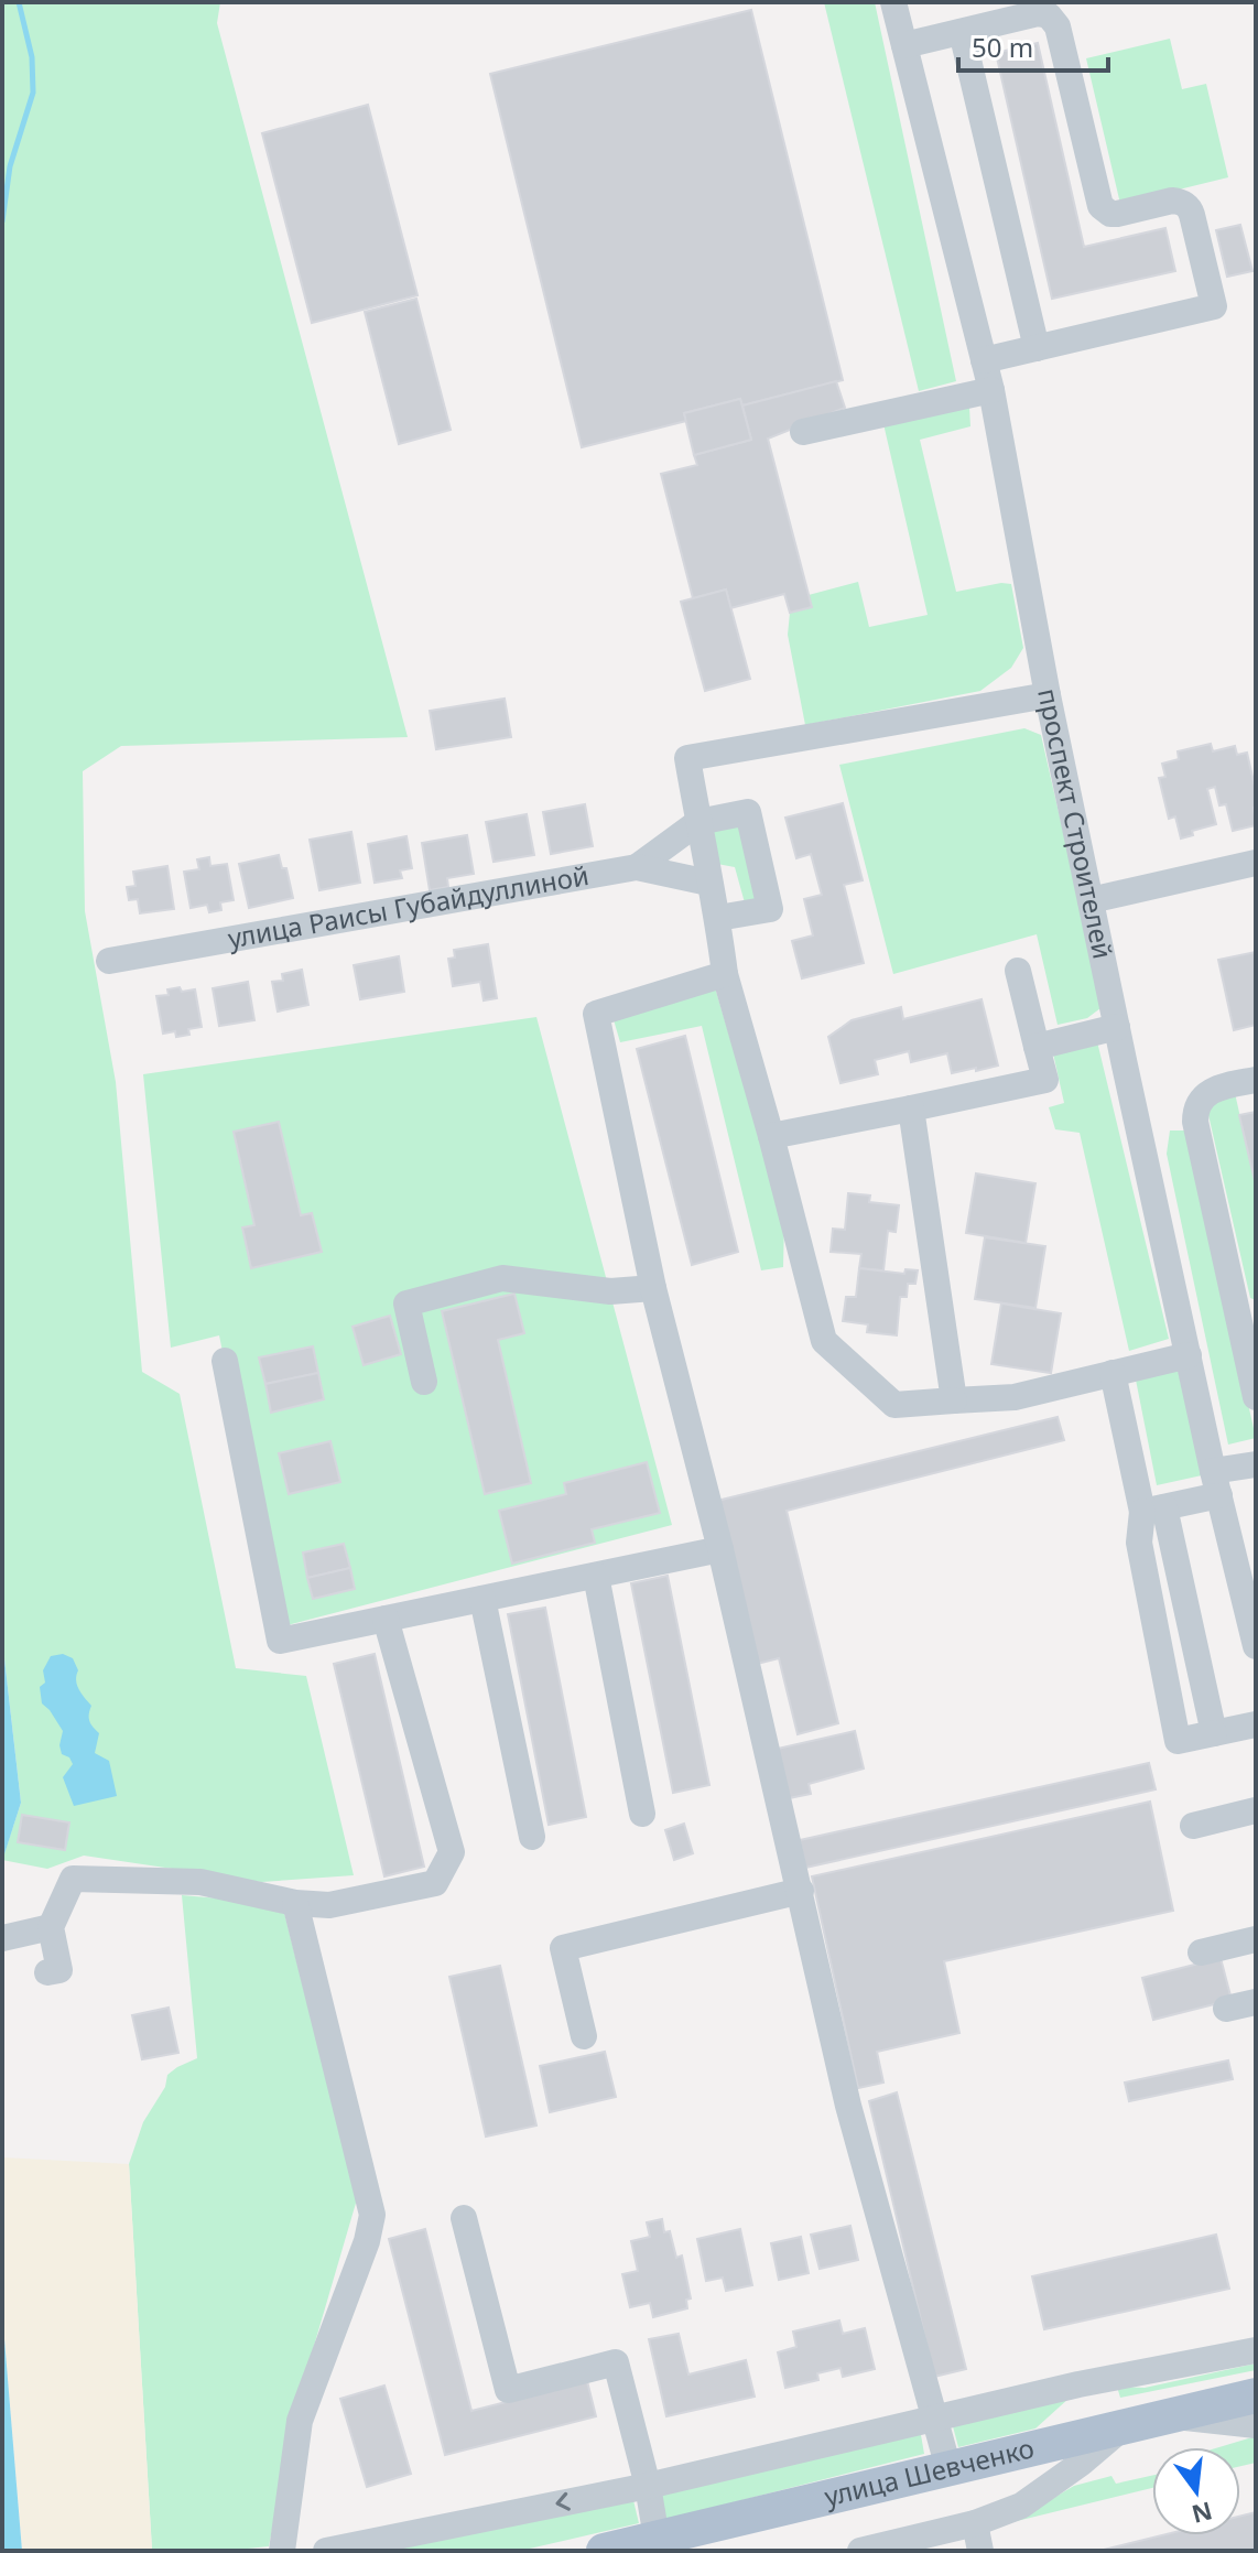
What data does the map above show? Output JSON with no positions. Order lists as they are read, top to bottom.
{
  "streets": {
    "main road": ["улица Шевченко"],
    "street": ["проспект Строителей", "улица Раисы Губайдуллиной"]
  },
  "scale_bar": "50 m",
  "north": "bottom"
}
